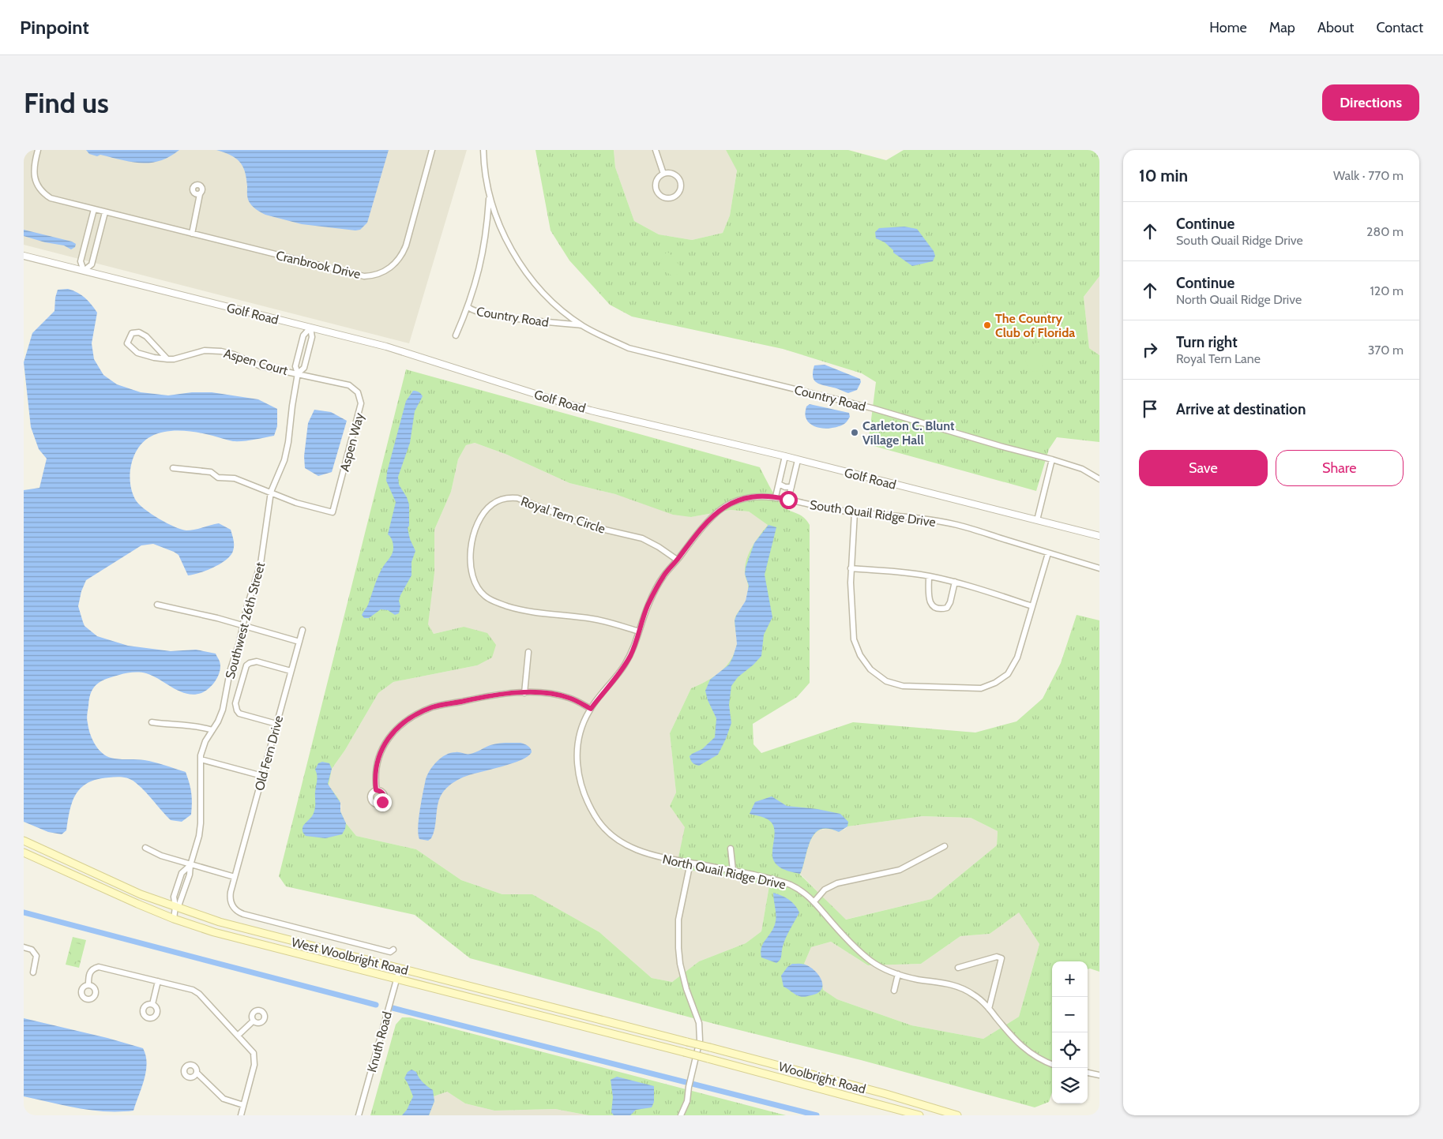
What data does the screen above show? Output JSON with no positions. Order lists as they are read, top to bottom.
{
  "streets": {
    "main road": ["West Woolbright Road", "Woolbright Road"],
    "street": [
      "Cranbrook Drive",
      "Golf Road",
      "Country Road",
      "Aspen Court",
      "Aspen Way",
      "South Quail Ridge Drive",
      "Royal Tern Circle",
      "Southwest 26th Street",
      "Old Fern Drive",
      "North Quail Ridge Drive",
      "Knuth Road"
    ]
  },
  "crossings": [
    ["Golf Road", "Southwest 26th Street"],
    ["Aspen Court", "Aspen Way"],
    ["Aspen Court", "Southwest 26th Street"],
    ["Aspen Way", "Southwest 26th Street"],
    ["South Quail Ridge Drive", "Royal Tern Circle"],
    ["South Quail Ridge Drive", "North Quail Ridge Drive"],
    ["Royal Tern Circle", "North Quail Ridge Drive"],
    ["Southwest 26th Street", "West Woolbright Road"],
    ["West Woolbright Road", "Knuth Road"],
    ["West Woolbright Road", "Woolbright Road"]
  ],
  "places": ["The Country Club of Florida", "Carleton C. Blunt Village Hall"],
  "page": {
    "header": "Pinpoint",
    "nav": [
      "Home",
      "Map",
      "About",
      "Contact"
    ],
    "buttons": [
      "Directions",
      ["Save", "Share"]
    ],
    "title": "Find us",
    "heading": ["10 min", "Walk · 770 m"],
    "list": [
      ["Continue", "South Quail Ridge Drive", "280 m"],
      ["Continue", "North Quail Ridge Drive", "120 m"],
      ["Turn right", "Royal Tern Lane", "370 m"],
      "Arrive at destination"
    ],
    "map_buttons": ["+", "−"]
  }
}
